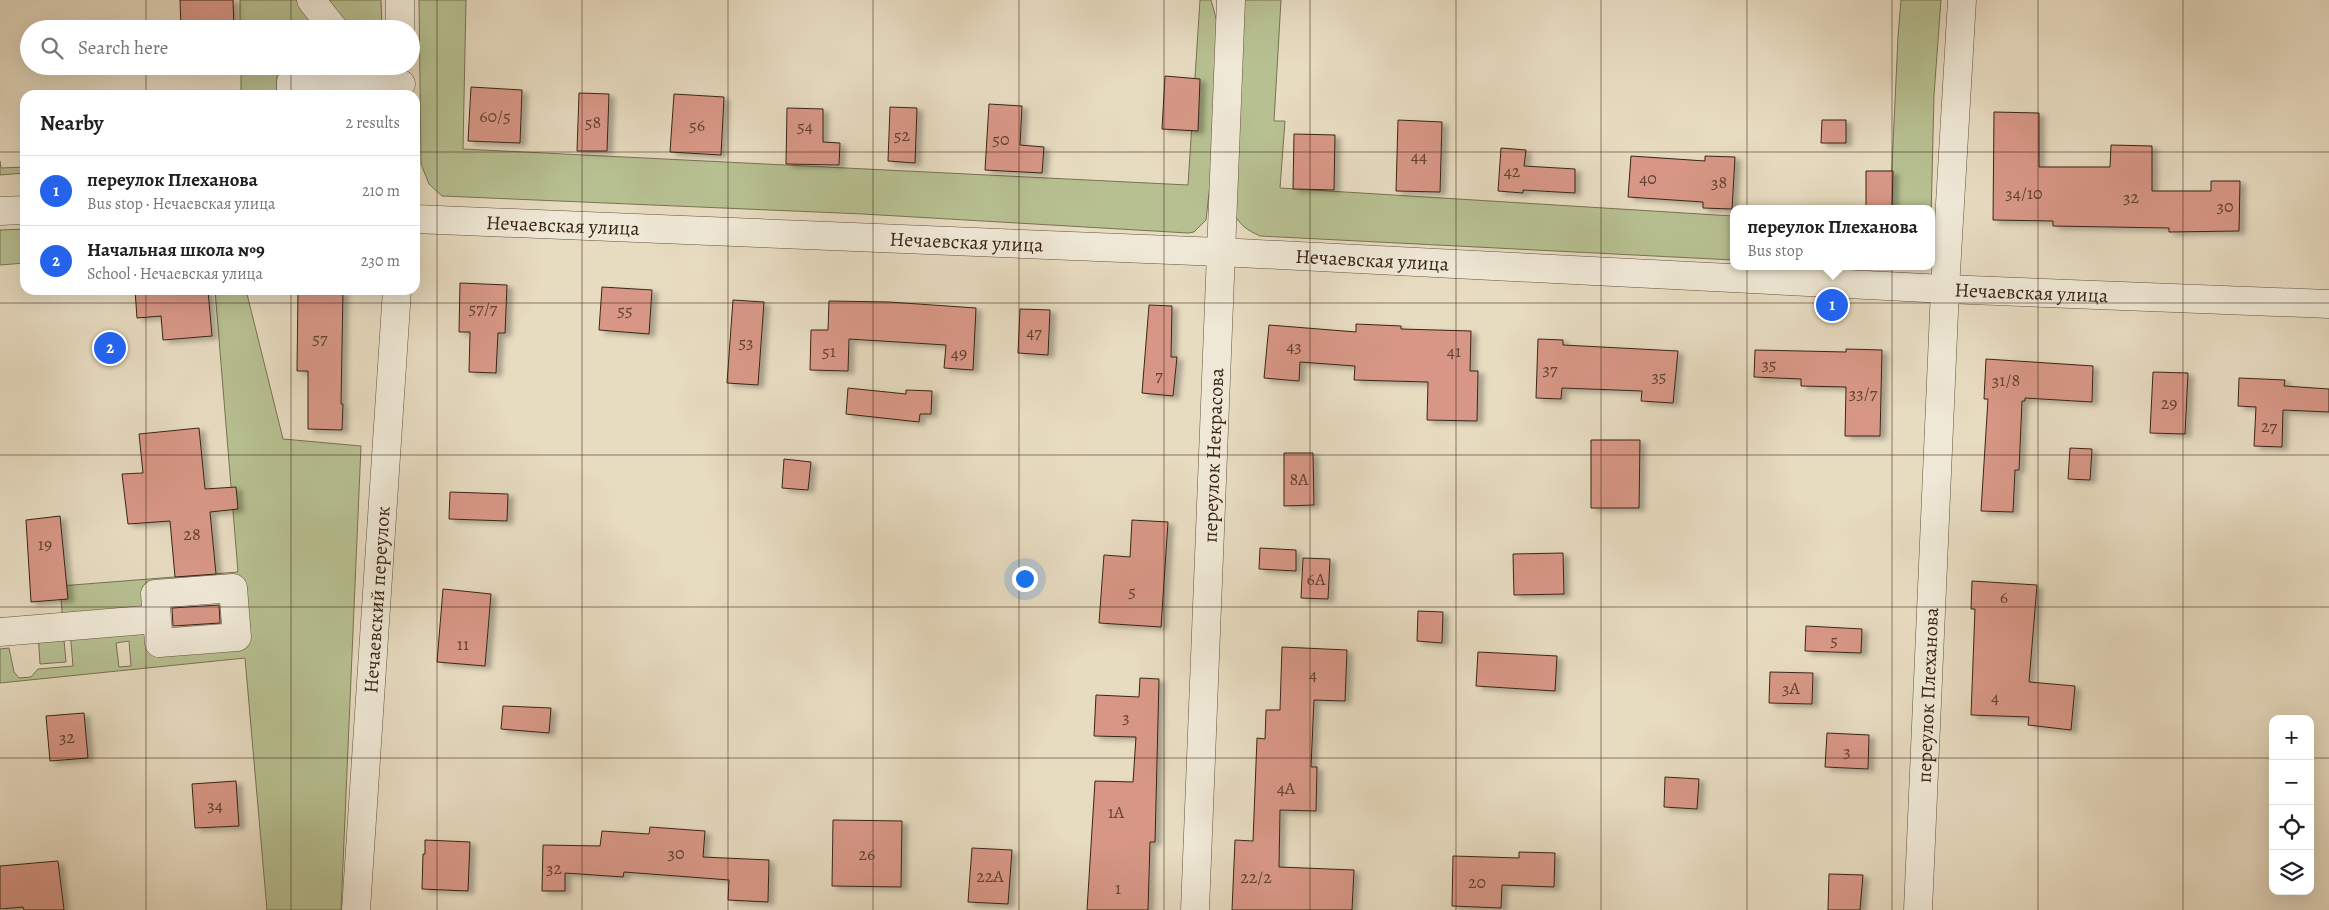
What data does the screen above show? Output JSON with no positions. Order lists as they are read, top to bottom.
{
  "streets": {
    "street": [
      "Нечаевская улица",
      "переулок Некрасова",
      "Нечаевский переулок",
      "переулок Плеханова"
    ]
  },
  "crossings": [
    ["Нечаевская улица", "переулок Некрасова"],
    ["Нечаевская улица", "переулок Плеханова"]
  ],
  "house_numbers": [
    "60/5",
    "58",
    "56",
    "54",
    "52",
    "50",
    "44",
    "42",
    "40",
    "38",
    "34/10",
    "32",
    "30",
    "57/7",
    "55",
    "47",
    "57",
    "53",
    "43",
    "51",
    "41",
    "49",
    "35",
    "37",
    "7",
    "35",
    "31/8",
    "33/7",
    "29",
    "27",
    "8А",
    "28",
    "19",
    "6А",
    "5",
    "6",
    "5",
    "11",
    "4",
    "3А",
    "4",
    "3",
    "32",
    "3",
    "4А",
    "34",
    "1А",
    "30",
    "26",
    "32",
    "22А",
    "22/2",
    "20",
    "1"
  ],
  "page": {
    "search": "Search here",
    "heading": ["Nearby", "2 results"],
    "list": [
      {
        "mark": "1",
        "name": "переулок Плеханова",
        "note": "Bus stop · Нечаевская улица",
        "value": "210 m"
      },
      {
        "mark": "2",
        "name": "Начальная школа №9",
        "note": "School · Нечаевская улица",
        "value": "230 m"
      }
    ],
    "popup": ["переулок Плеханова", "Bus stop"],
    "pins": ["1", "2"],
    "map_buttons": ["+", "−"]
  }
}
